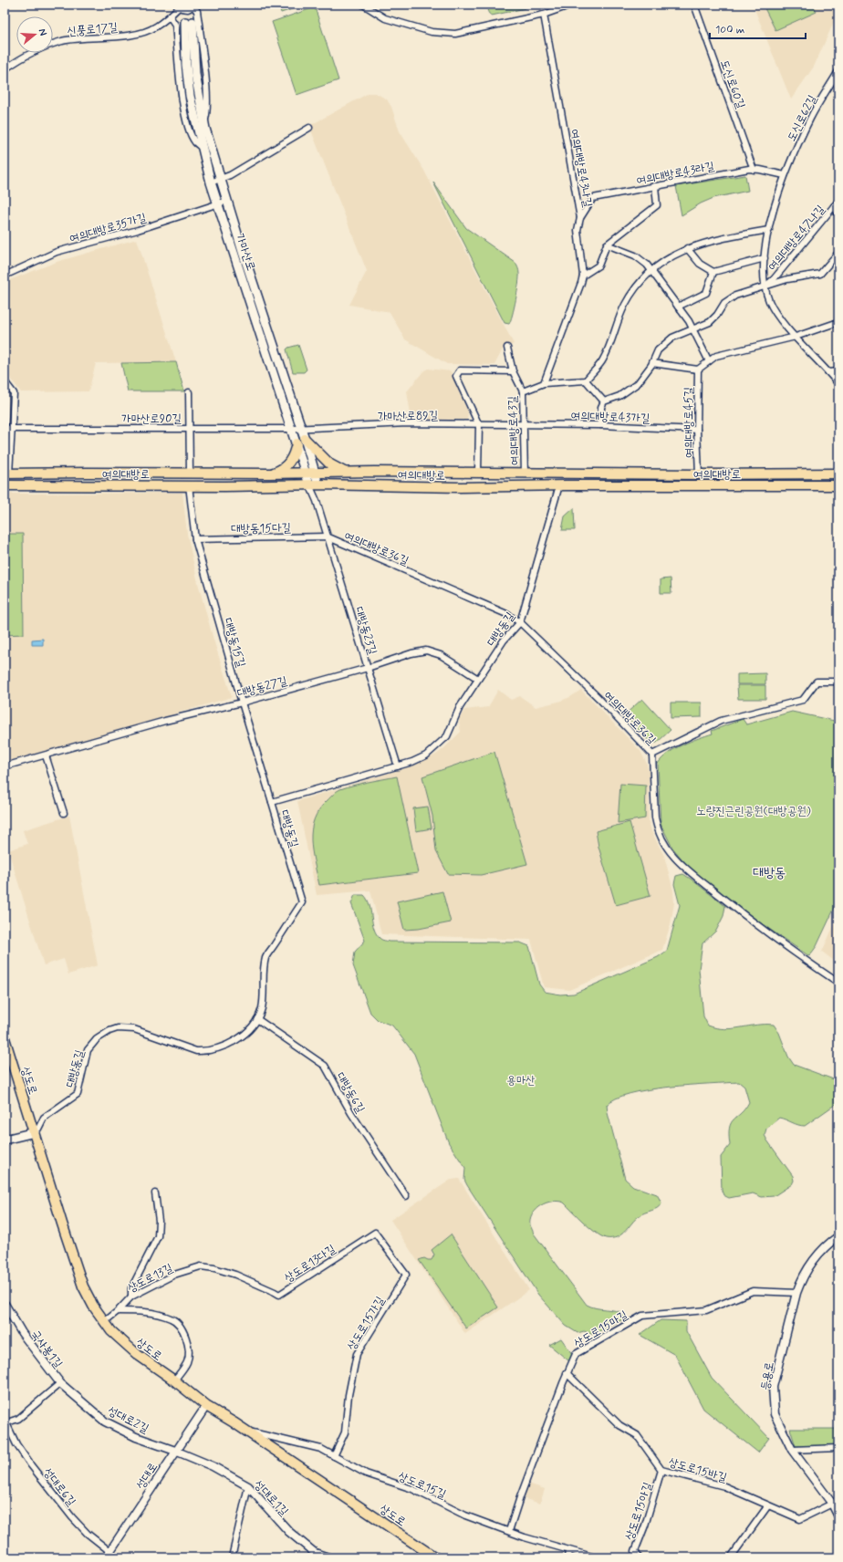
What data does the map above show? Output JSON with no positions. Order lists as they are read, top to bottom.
{
  "streets": {
    "main road": ["가마산로", "여의대방로", "상도로"],
    "street": [
      "신풍로17길",
      "도신로60길",
      "도신로62길",
      "여의대방로43나길",
      "여의대방로43라길",
      "여의대방로35가길",
      "여의대방로47나길",
      "가마산로89길",
      "여의대방로43가길",
      "가마산로90길",
      "여의대방로45길",
      "여의대방로43길",
      "대방동15다길",
      "여의대방로36길",
      "대방동길",
      "대방동23길",
      "대방동15길",
      "대방동27길",
      "대방동6길",
      "상도로13다길",
      "상도로13길",
      "상도로15가길",
      "상도로15마길",
      "국사봉1길",
      "등용로",
      "성대로2길",
      "상도로15바길",
      "성대로",
      "상도로15길",
      "성대로6길",
      "성대로1길",
      "상도로15아길"
    ]
  },
  "crossings": [
    ["도신로60길", "여의대방로43라길"],
    ["도신로62길", "여의대방로43라길"],
    ["도신로62길", "여의대방로47나길"],
    ["도신로62길", "여의대방로45길"],
    ["여의대방로43나길", "여의대방로43라길"],
    ["여의대방로35가길", "가마산로"],
    ["가마산로", "가마산로89길"],
    ["가마산로", "가마산로90길"],
    ["가마산로", "여의대방로"],
    ["가마산로", "대방동23길"],
    ["가마산로89길", "여의대방로43가길"],
    ["가마산로89길", "가마산로90길"],
    ["가마산로89길", "여의대방로43길"],
    ["여의대방로43가길", "여의대방로45길"],
    ["여의대방로43가길", "여의대방로43길"],
    ["여의대방로45길", "여의대방로"],
    ["여의대방로43길", "여의대방로"],
    ["여의대방로", "대방동길"],
    ["여의대방로", "대방동23길"],
    ["여의대방로", "대방동15길"],
    ["대방동15다길", "여의대방로36길"],
    ["대방동15다길", "대방동23길"],
    ["대방동15다길", "대방동15길"],
    ["여의대방로36길", "대방동길"],
    ["여의대방로36길", "대방동23길"],
    ["대방동길", "대방동23길"],
    ["대방동길", "대방동15길"],
    ["대방동길", "대방동27길"],
    ["대방동길", "상도로"],
    ["대방동길", "대방동6길"],
    ["대방동23길", "대방동27길"],
    ["대방동15길", "대방동27길"],
    ["상도로", "상도로13길"],
    ["상도로", "성대로"],
    ["상도로", "상도로15길"],
    ["상도로13다길", "상도로13길"],
    ["상도로13다길", "상도로15가길"],
    ["상도로15가길", "상도로15길"],
    ["상도로15마길", "등용로"],
    ["상도로15마길", "상도로15바길"],
    ["상도로15마길", "상도로15길"],
    ["국사봉1길", "성대로2길"],
    ["국사봉1길", "성대로6길"],
    ["등용로", "상도로15바길"],
    ["성대로2길", "성대로"],
    ["성대로2길", "성대로1길"],
    ["상도로15바길", "상도로15아길"],
    ["성대로", "성대로6길"],
    ["성대로", "성대로1길"]
  ],
  "districts": ["대방동"],
  "parks": ["노량진근린공원(대방공원)", "용마산"],
  "scale_bar": "100 m",
  "north": "right"
}
